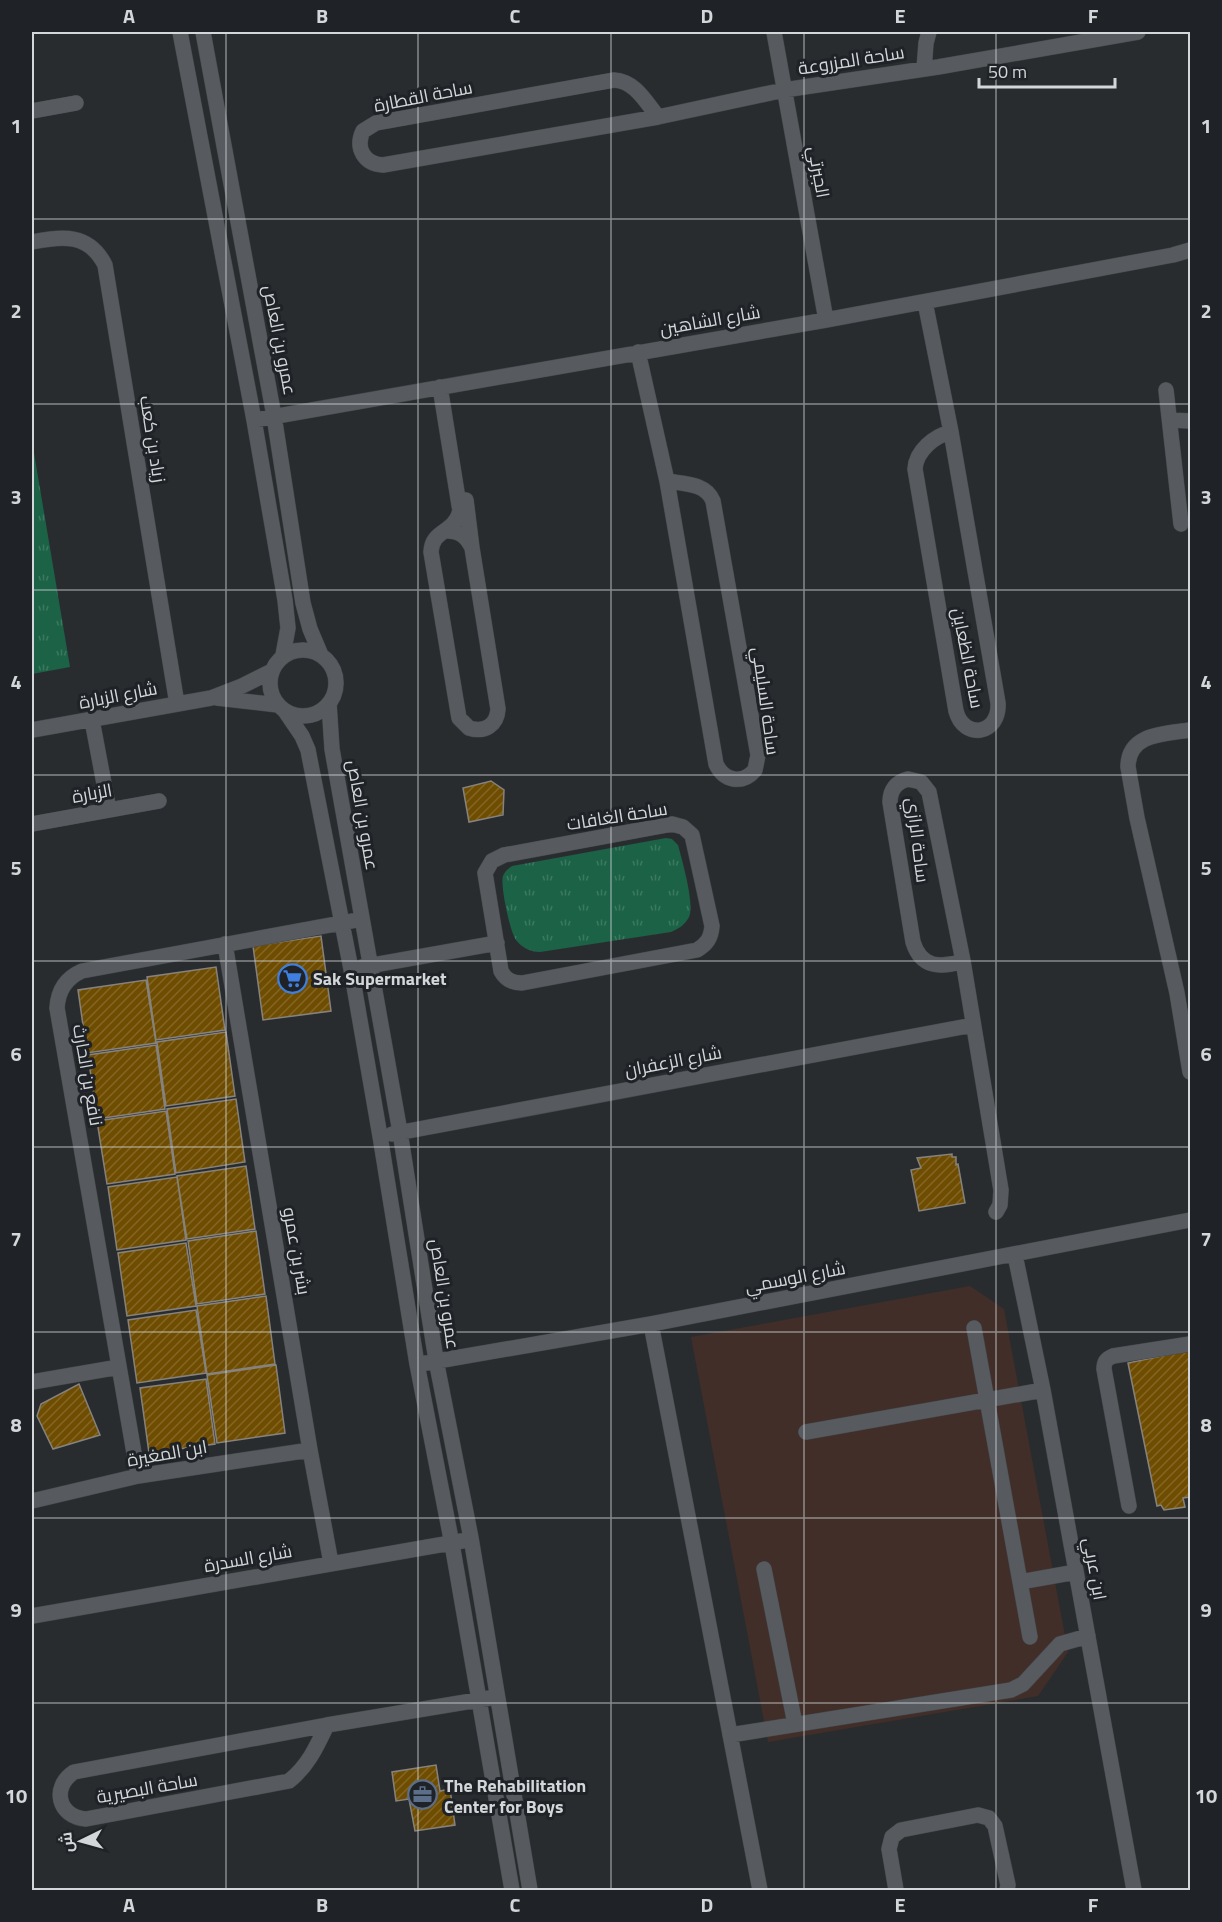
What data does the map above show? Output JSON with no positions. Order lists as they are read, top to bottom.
{
  "streets": {
    "street": [
      "ساحة المزروعة",
      "ساحة القطارة",
      "الجبرتي",
      "شارع الشاهين",
      "عمرو بن العاص",
      "زياد بن كعب",
      "ساحة الظعاين",
      "شارع الزبارة",
      "ساحة السليمي",
      "الزبارة",
      "ساحة الغافات",
      "ساحة الرازي",
      "شارع الزعفران",
      "نافع بن الحارث",
      "بشر بن عمرو",
      "شارع الوسمي",
      "ابن المغيرة",
      "شارع السدرة",
      "ابن عربي",
      "ساحة البصيرية"
    ]
  },
  "crossings": [
    ["ساحة المزروعة", "ساحة القطارة"],
    ["ساحة المزروعة", "الجبرتي"],
    ["ساحة القطارة", "الجبرتي"],
    ["الجبرتي", "شارع الشاهين"],
    ["شارع الشاهين", "عمرو بن العاص"],
    ["شارع الشاهين", "ساحة الظعاين"],
    ["شارع الشاهين", "ساحة السليمي"],
    ["عمرو بن العاص", "شارع الزبارة"],
    ["عمرو بن العاص", "شارع الزعفران"],
    ["عمرو بن العاص", "نافع بن الحارث"],
    ["عمرو بن العاص", "شارع الوسمي"],
    ["عمرو بن العاص", "شارع السدرة"],
    ["عمرو بن العاص", "ساحة البصيرية"],
    ["زياد بن كعب", "شارع الزبارة"],
    ["ساحة الرازي", "شارع الزعفران"],
    ["نافع بن الحارث", "بشر بن عمرو"],
    ["نافع بن الحارث", "ابن المغيرة"],
    ["بشر بن عمرو", "ابن المغيرة"],
    ["بشر بن عمرو", "شارع السدرة"],
    ["شارع الوسمي", "ابن عربي"]
  ],
  "places": {
    "supermarket": ["Sak Supermarket"],
    "office": ["The Rehabilitation Center for Boys"]
  },
  "scale_bar": "50 m",
  "north": "left",
  "grid": {
    "columns": [
      "A",
      "B",
      "C",
      "D",
      "E",
      "F"
    ],
    "rows": [
      "1",
      "2",
      "3",
      "4",
      "5",
      "6",
      "7",
      "8",
      "9",
      "10"
    ]
  }
}
